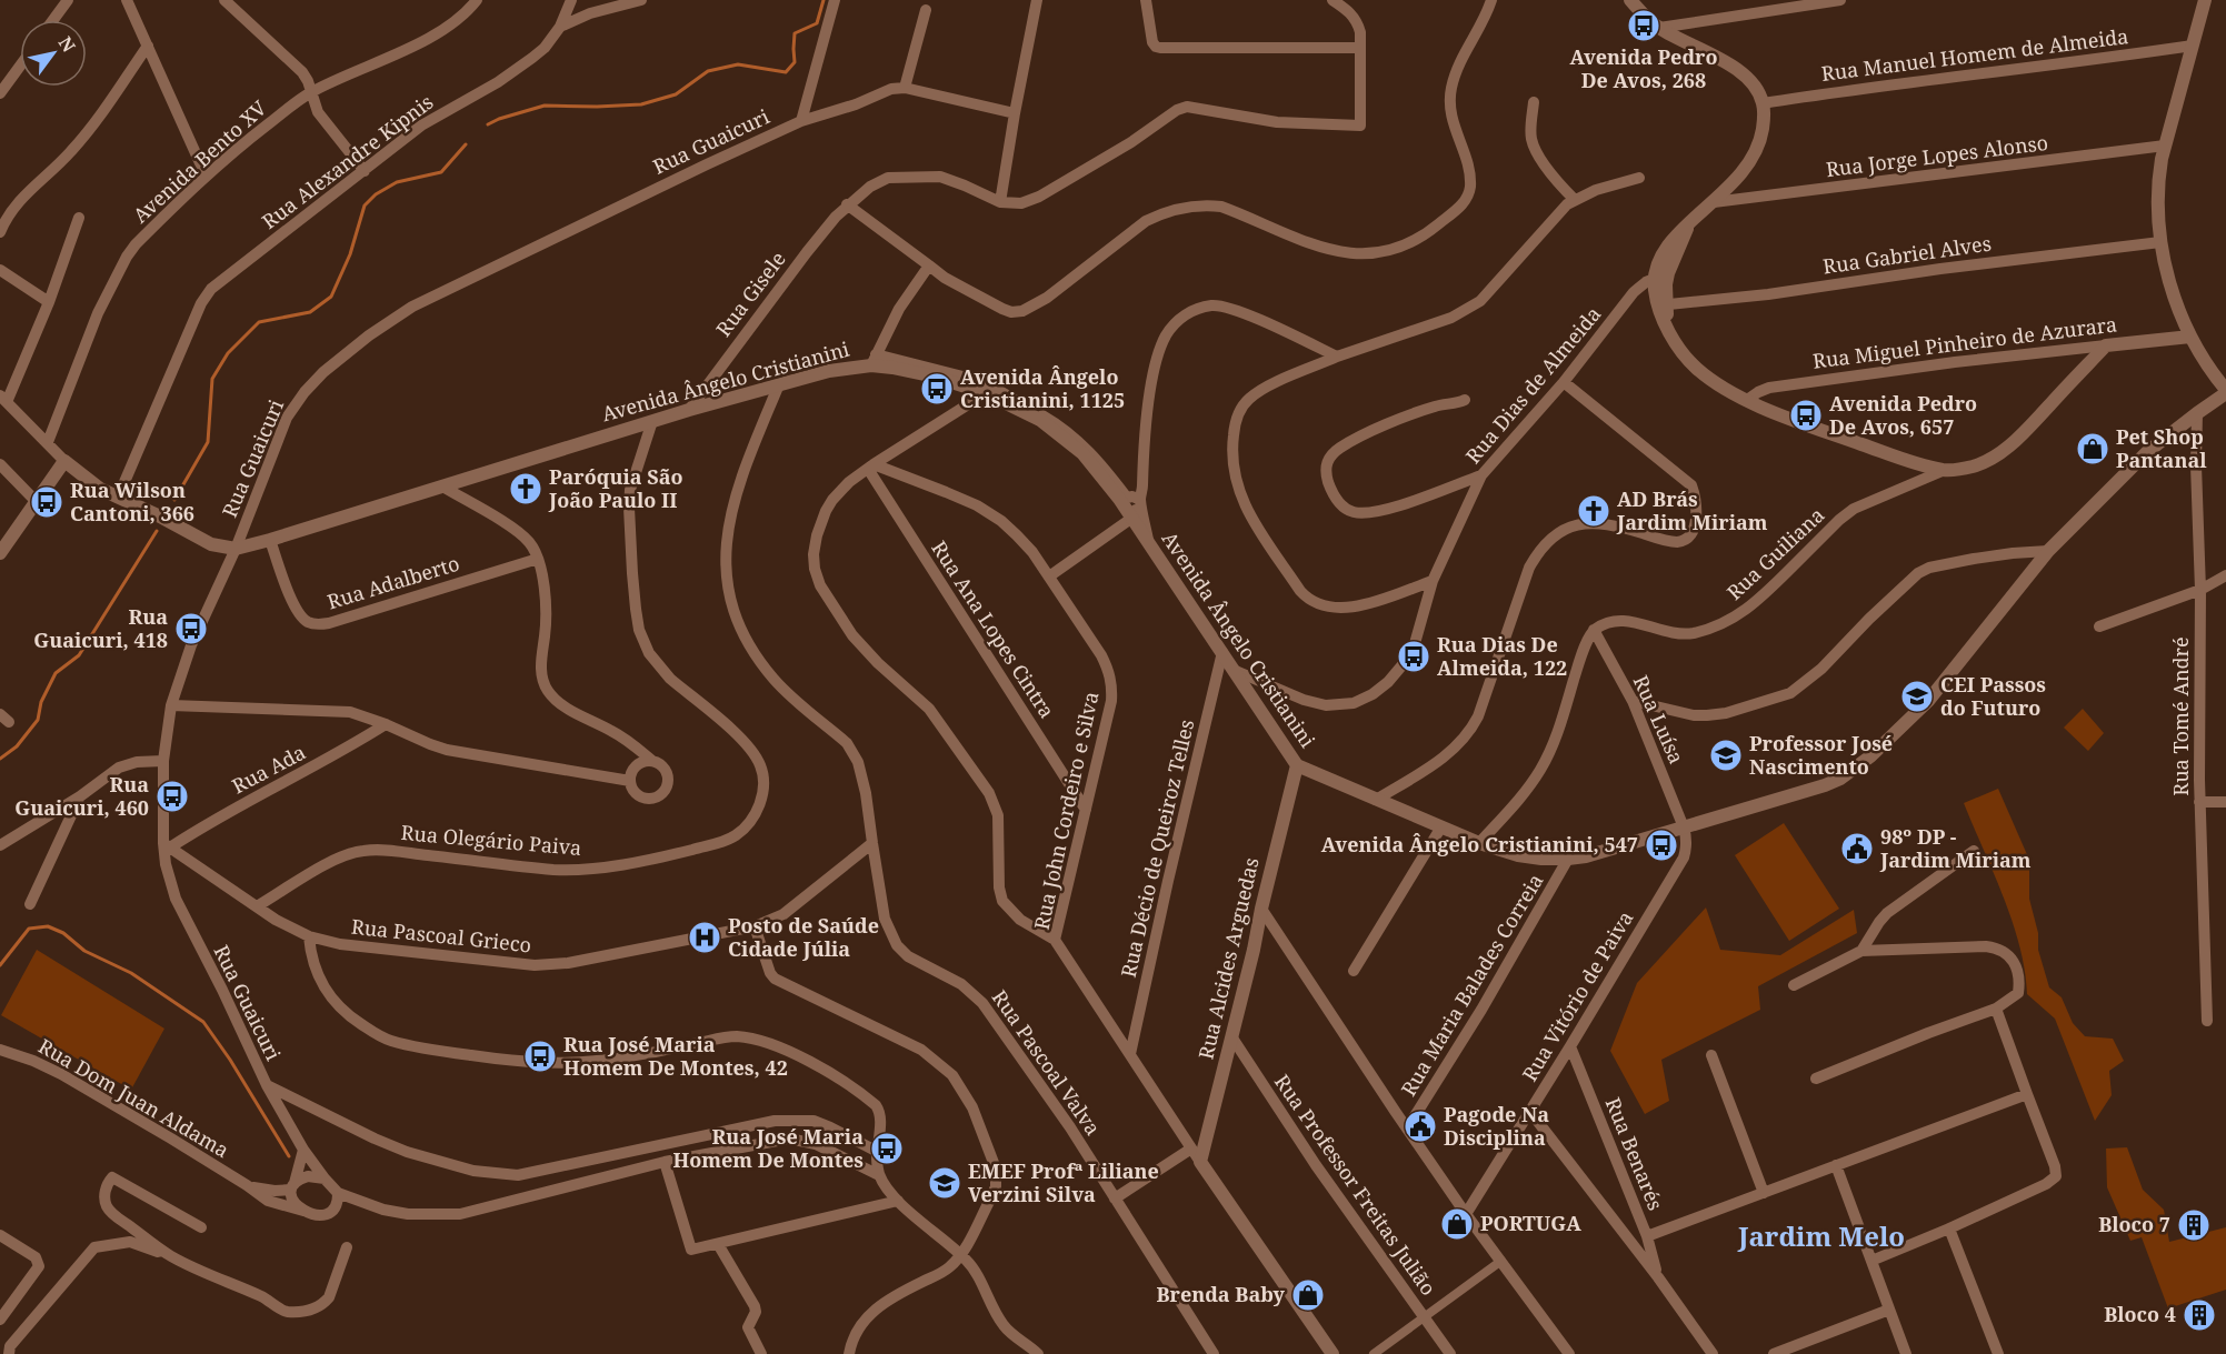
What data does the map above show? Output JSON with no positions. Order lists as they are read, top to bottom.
{
  "streets": {
    "street": [
      "Rua Manuel Homem de Almeida",
      "Rua Guaicuri",
      "Rua Jorge Lopes Alonso",
      "Avenida Bento XV",
      "Rua Alexandre Kipnis",
      "Rua Gabriel Alves",
      "Rua Gisele",
      "Rua Miguel Pinheiro de Azurara",
      "Avenida Ângelo Cristianini",
      "Rua Dias de Almeida",
      "Rua Guiliana",
      "Rua Adalberto",
      "Rua Ana Lopes Cintra",
      "Rua Tomé André",
      "Rua Luísa",
      "Rua Ada",
      "Rua John Cordeiro e Silva",
      "Rua Olegário Paiva",
      "Rua Décio de Queiroz Telles",
      "Rua Pascoal Grieco",
      "Rua Alcides Arguedas",
      "Rua Maria Balades Correia",
      "Rua Vitório de Paiva",
      "Rua Pascoal Valva",
      "Rua Dom Juan Aldama",
      "Rua Benarés",
      "Rua Professor Freitas Julião"
    ]
  },
  "crossings": [
    ["Rua Guaicuri", "Avenida Ângelo Cristianini"],
    ["Rua Guaicuri", "Rua Ada"],
    ["Rua Guaicuri", "Rua Pascoal Grieco"],
    ["Rua Guaicuri", "Rua Dom Juan Aldama"],
    ["Rua Gisele", "Avenida Ângelo Cristianini"],
    ["Avenida Ângelo Cristianini", "Rua Dias de Almeida"],
    ["Avenida Ângelo Cristianini", "Rua Adalberto"],
    ["Avenida Ângelo Cristianini", "Rua Tomé André"],
    ["Avenida Ângelo Cristianini", "Rua Luísa"],
    ["Avenida Ângelo Cristianini", "Rua Olegário Paiva"],
    ["Avenida Ângelo Cristianini", "Rua Décio de Queiroz Telles"],
    ["Avenida Ângelo Cristianini", "Rua Alcides Arguedas"],
    ["Avenida Ângelo Cristianini", "Rua Maria Balades Correia"],
    ["Avenida Ângelo Cristianini", "Rua Vitório de Paiva"],
    ["Avenida Ângelo Cristianini", "Rua Pascoal Valva"],
    ["Rua Guiliana", "Rua Luísa"],
    ["Rua Ana Lopes Cintra", "Rua John Cordeiro e Silva"],
    ["Rua Luísa", "Rua Vitório de Paiva"],
    ["Rua Ada", "Rua Pascoal Grieco"],
    ["Rua John Cordeiro e Silva", "Rua Décio de Queiroz Telles"],
    ["Rua John Cordeiro e Silva", "Rua Alcides Arguedas"],
    ["Rua Olegário Paiva", "Rua Pascoal Grieco"],
    ["Rua Pascoal Grieco", "Rua Pascoal Valva"],
    ["Rua Alcides Arguedas", "Rua Professor Freitas Julião"],
    ["Rua Vitório de Paiva", "Rua Benarés"]
  ],
  "districts": ["Jardim Melo"],
  "places": {
    "bus stop": [
      "Avenida Pedro De Avos, 268",
      "Avenida Ângelo Cristianini, 1125",
      "Avenida Pedro De Avos, 657",
      "Rua Wilson Cantoni, 366",
      "Rua Guaicuri, 418",
      "Rua Dias De Almeida, 122",
      "Rua Guaicuri, 460",
      "Avenida Ângelo Cristianini, 547",
      "Rua José Maria Homem De Montes, 42",
      "Rua José Maria Homem De Montes"
    ],
    "shop": ["Pet Shop Pantanal", "PORTUGA", "Brenda Baby"],
    "church": ["Paróquia São João Paulo II", "AD Brás Jardim Miriam"],
    "school or university": ["CEI Passos do Futuro", "Professor José Nascimento", "EMEF Profª Liliane Verzini Silva"],
    "public building": ["98º DP - Jardim Miriam", "Pagode Na Disciplina"],
    "hospital": ["Posto de Saúde Cidade Júlia"],
    "building": ["Bloco 7", "Bloco 4"]
  },
  "north": "top right"
}
